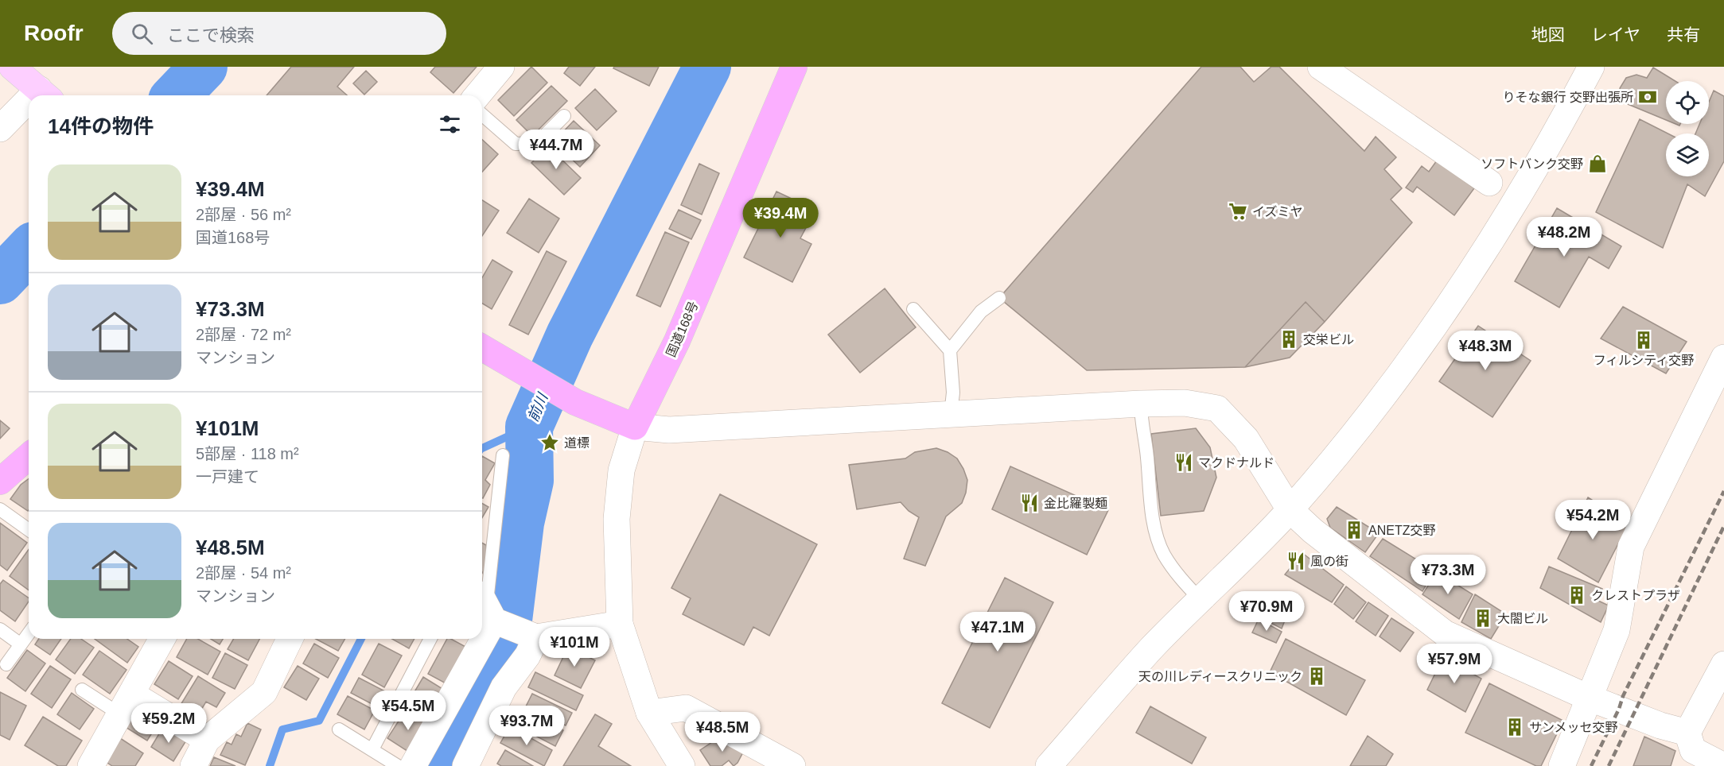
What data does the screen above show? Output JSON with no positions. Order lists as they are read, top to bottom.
{
  "streets": {
    "highway": ["国道168号"]
  },
  "water": ["前川"],
  "places": {
    "bank": ["りそな銀行 交野出張所"],
    "shop": ["ソフトバンク交野"],
    "supermarket": ["イズミヤ"],
    "building": [
      "交栄ビル",
      "フィルシティ交野",
      "ANETZ交野",
      "クレストプラザ",
      "大閤ビル",
      "天の川レディースクリニック",
      "サンメッセ交野"
    ],
    "place": ["道標"],
    "restaurant": ["マクドナルド", "金比羅製麺", "風の街"]
  },
  "page": {
    "header": "Roofr",
    "search": "ここで検索",
    "nav": ["地図", "レイヤ", "共有"],
    "heading": "14件の物件",
    "price": [
      "¥44.7M",
      "¥39.4M",
      "¥48.2M",
      "¥48.3M",
      "¥54.2M",
      "¥73.3M",
      "¥70.9M",
      "¥47.1M",
      "¥101M",
      "¥57.9M",
      "¥54.5M",
      "¥59.2M",
      "¥93.7M",
      "¥48.5M"
    ],
    "list": [
      {
        "name": "¥39.4M",
        "note": "2部屋 · 56 m² · 国道168号"
      },
      {
        "name": "¥73.3M",
        "note": "2部屋 · 72 m² · マンション"
      },
      {
        "name": "¥101M",
        "note": "5部屋 · 118 m² · 一戸建て"
      },
      {
        "name": "¥48.5M",
        "note": "2部屋 · 54 m² · マンション"
      }
    ]
  }
}
